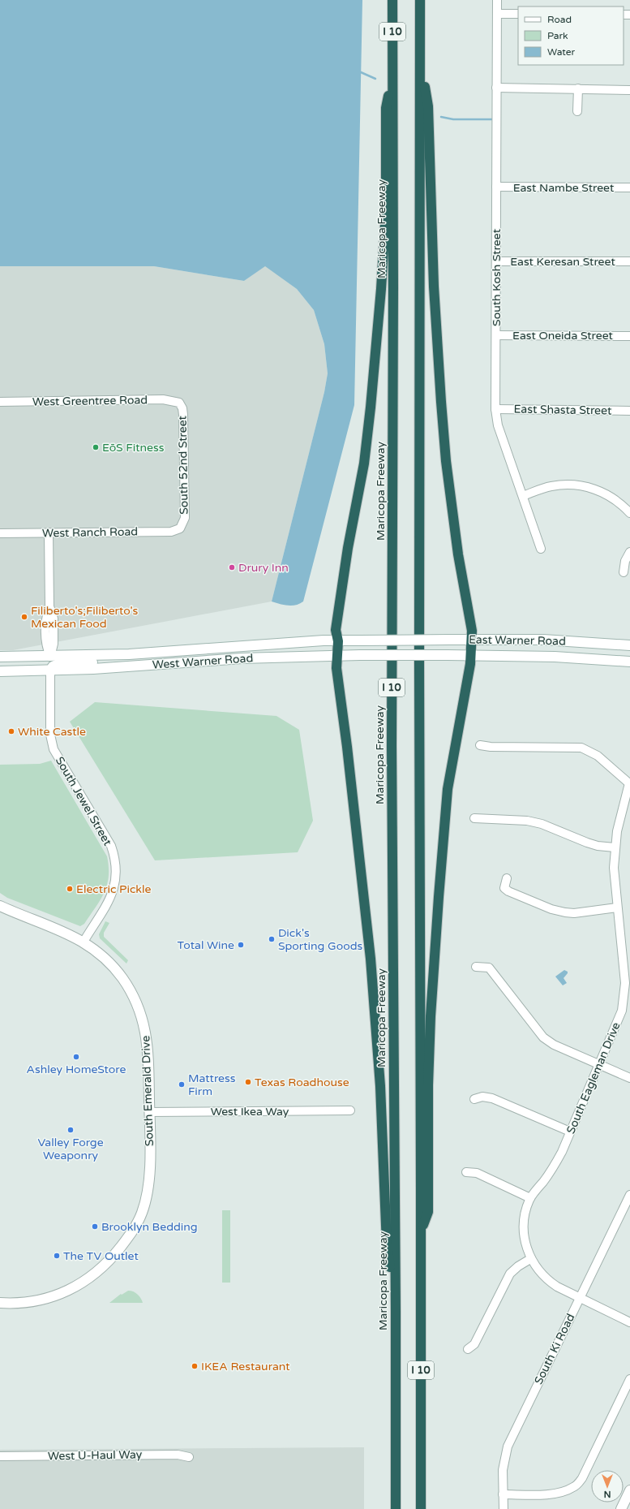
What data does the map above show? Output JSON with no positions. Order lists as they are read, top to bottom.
{
  "streets": {
    "highway": ["I 10", "Maricopa Freeway"],
    "main road": ["East Warner Road", "West Warner Road", "South Emerald Drive"],
    "street": [
      "East Nambe Street",
      "East Keresan Street",
      "South Kosh Street",
      "East Oneida Street",
      "West Greentree Road",
      "East Shasta Street",
      "South 52nd Street",
      "West Ranch Road",
      "South Jewel Street",
      "South Eagleman Drive",
      "West Ikea Way",
      "South Ki Road",
      "West U-Haul Way"
    ]
  },
  "crossings": [
    ["East Nambe Street", "South Kosh Street"],
    ["East Keresan Street", "South Kosh Street"],
    ["South Kosh Street", "East Oneida Street"],
    ["South Kosh Street", "East Shasta Street"],
    ["West Greentree Road", "South 52nd Street"],
    ["South 52nd Street", "West Ranch Road"],
    ["East Warner Road", "West Warner Road"],
    ["West Warner Road", "South Jewel Street"],
    ["South Jewel Street", "South Emerald Drive"],
    ["South Eagleman Drive", "South Ki Road"],
    ["South Emerald Drive", "West Ikea Way"]
  ],
  "places": [
    "EōS Fitness",
    "Drury Inn",
    "Filiberto's;Filiberto's Mexican Food",
    "White Castle",
    "Electric Pickle",
    "Dick's Sporting Goods",
    "Total Wine",
    "Ashley HomeStore",
    "Texas Roadhouse",
    "Mattress Firm",
    "Valley Forge Weaponry",
    "Brooklyn Bedding",
    "The TV Outlet",
    "IKEA Restaurant"
  ],
  "legend": ["Road", "Park", "Water"],
  "north": "bottom"
}
